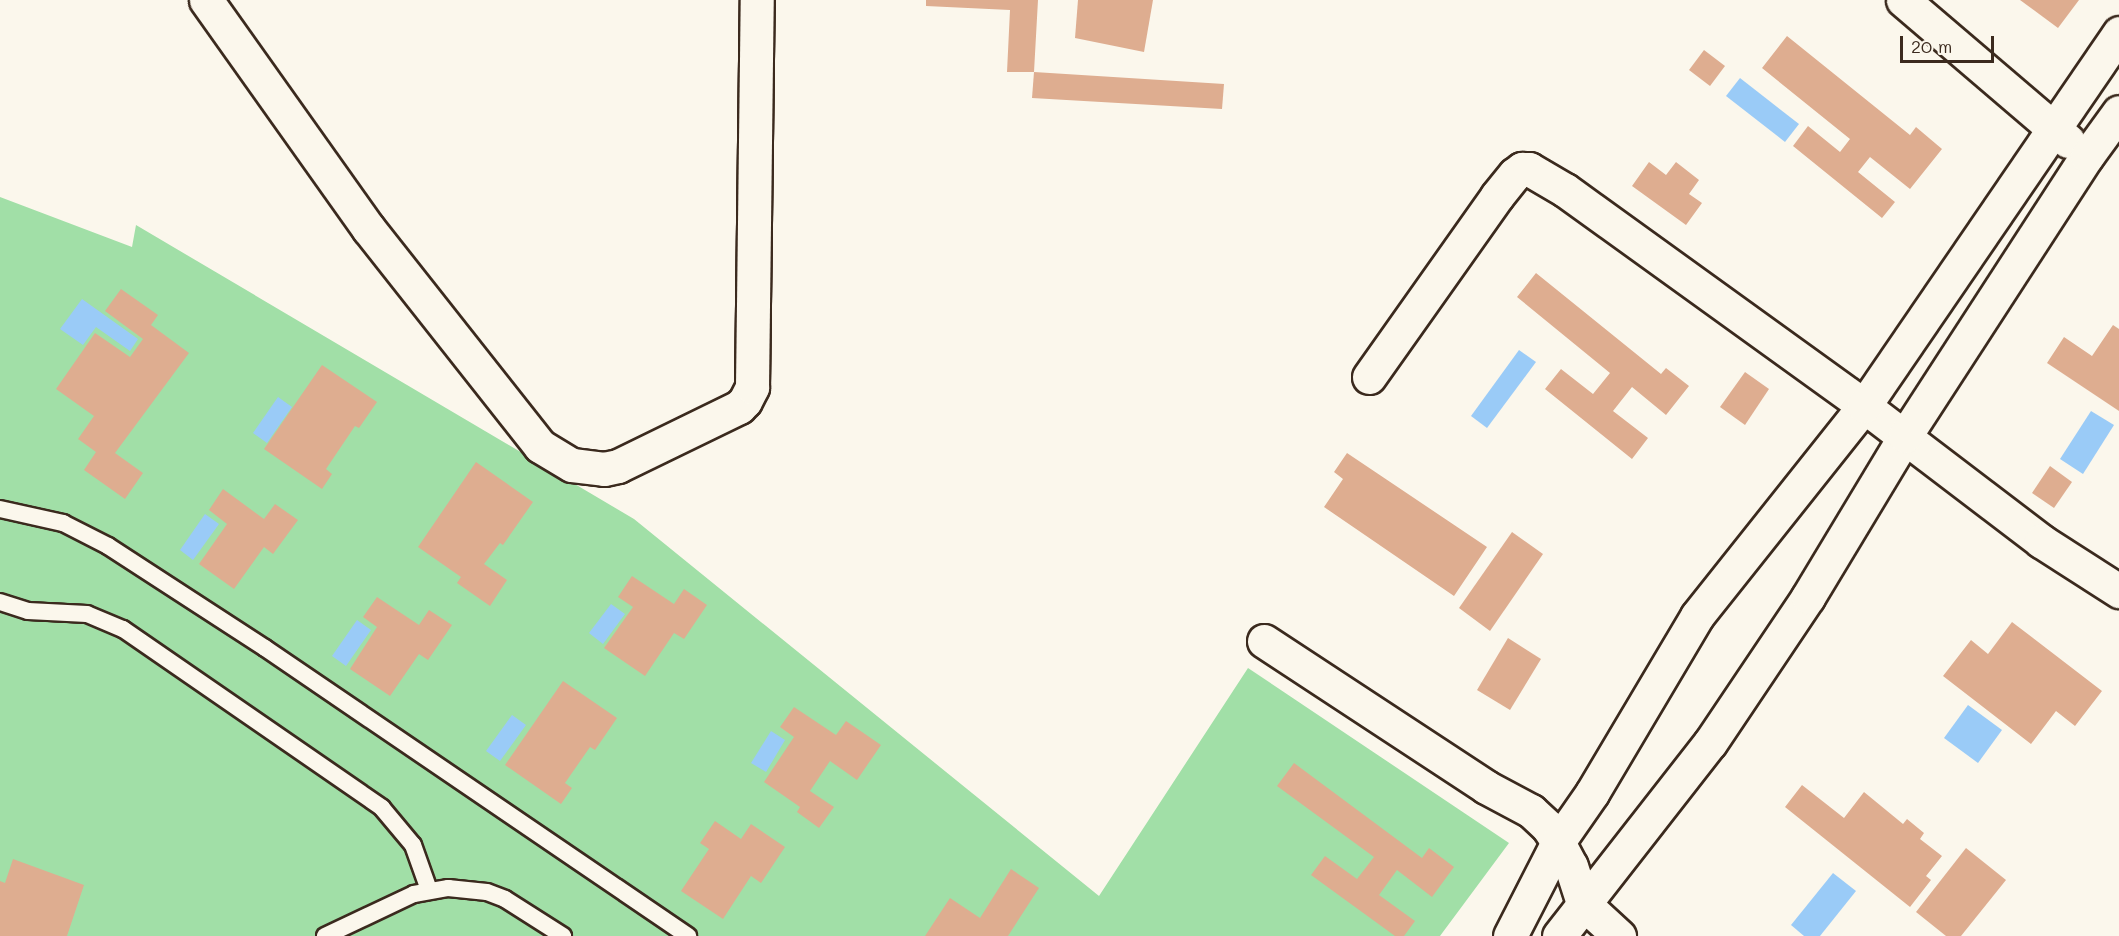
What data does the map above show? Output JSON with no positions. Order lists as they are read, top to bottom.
{
  "scale_bar": "20 m"
}
